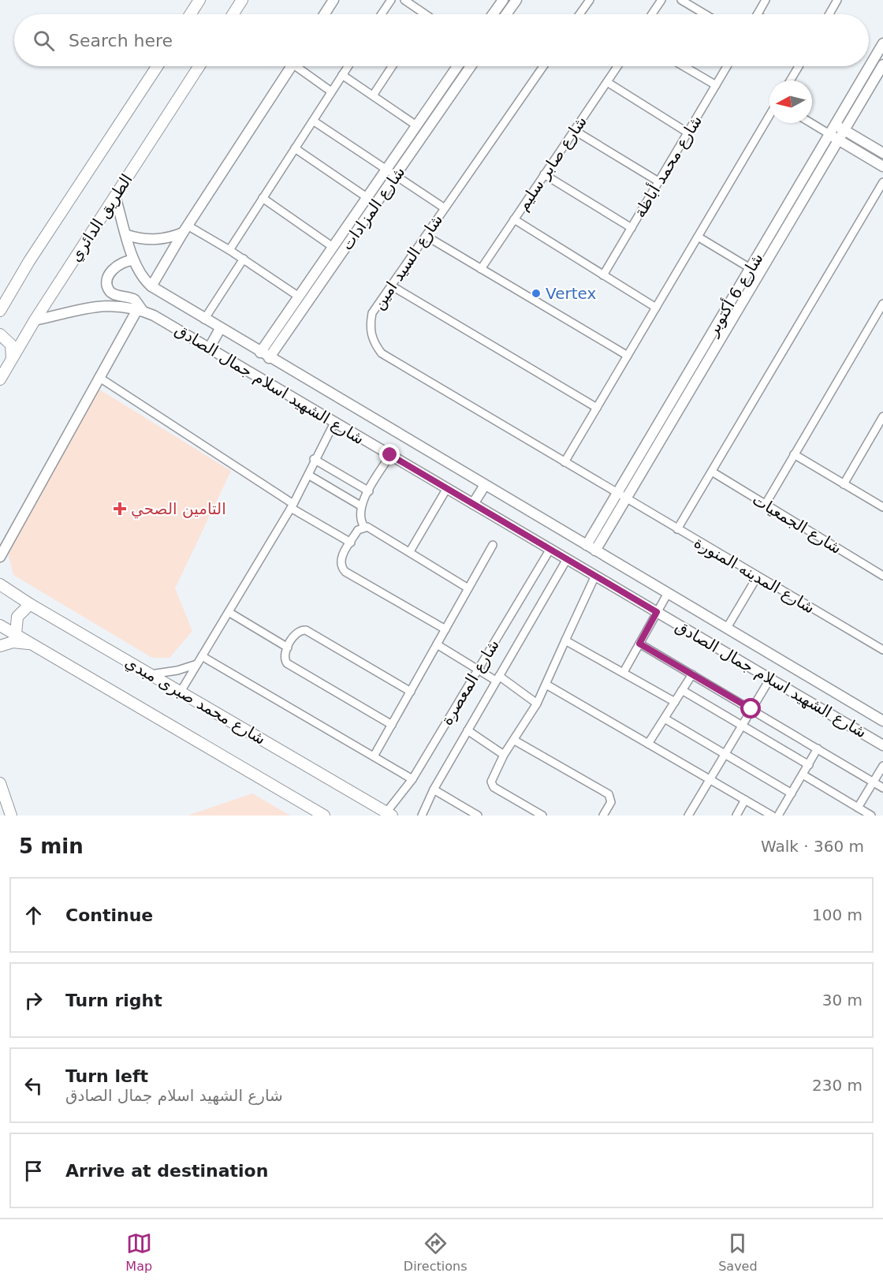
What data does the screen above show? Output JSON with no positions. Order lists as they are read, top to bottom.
{
  "streets": {
    "main road": ["الطريق الدائري", "شارع محمد صبرى مبدي"],
    "street": [
      "شارع صابر سليم",
      "شارع محمد أباظة",
      "شارع المزادات",
      "شارع السيد امين",
      "شارع 6 أكتوبر",
      "شارع الشهيد اسلام جمال الصادق",
      "شارع الجمعيات",
      "شارع المدينه المنورة",
      "شارع المعصرة"
    ]
  },
  "crossings": [
    ["شارع المزادات", "شارع الشهيد اسلام جمال الصادق"],
    ["الطريق الدائري", "شارع الشهيد اسلام جمال الصادق"],
    ["شارع السيد امين", "شارع 6 أكتوبر"],
    ["شارع السيد امين", "شارع المدينه المنورة"],
    ["شارع 6 أكتوبر", "شارع الشهيد اسلام جمال الصادق"],
    ["شارع 6 أكتوبر", "شارع المدينه المنورة"],
    ["شارع الشهيد اسلام جمال الصادق", "شارع المعصرة"],
    ["شارع المعصرة", "شارع محمد صبرى مبدي"]
  ],
  "places": {
    "other": ["Vertex"],
    "health": ["التامين الصحي"]
  },
  "north": "left",
  "page": {
    "search": "Search here",
    "heading": ["5 min", "Walk · 360 m"],
    "list": [
      ["Continue", "100 m"],
      ["Turn right", "30 m"],
      ["Turn left", "شارع الشهيد اسلام جمال الصادق", "230 m"],
      "Arrive at destination"
    ],
    "nav": ["Map", "Directions", "Saved"]
  }
}
